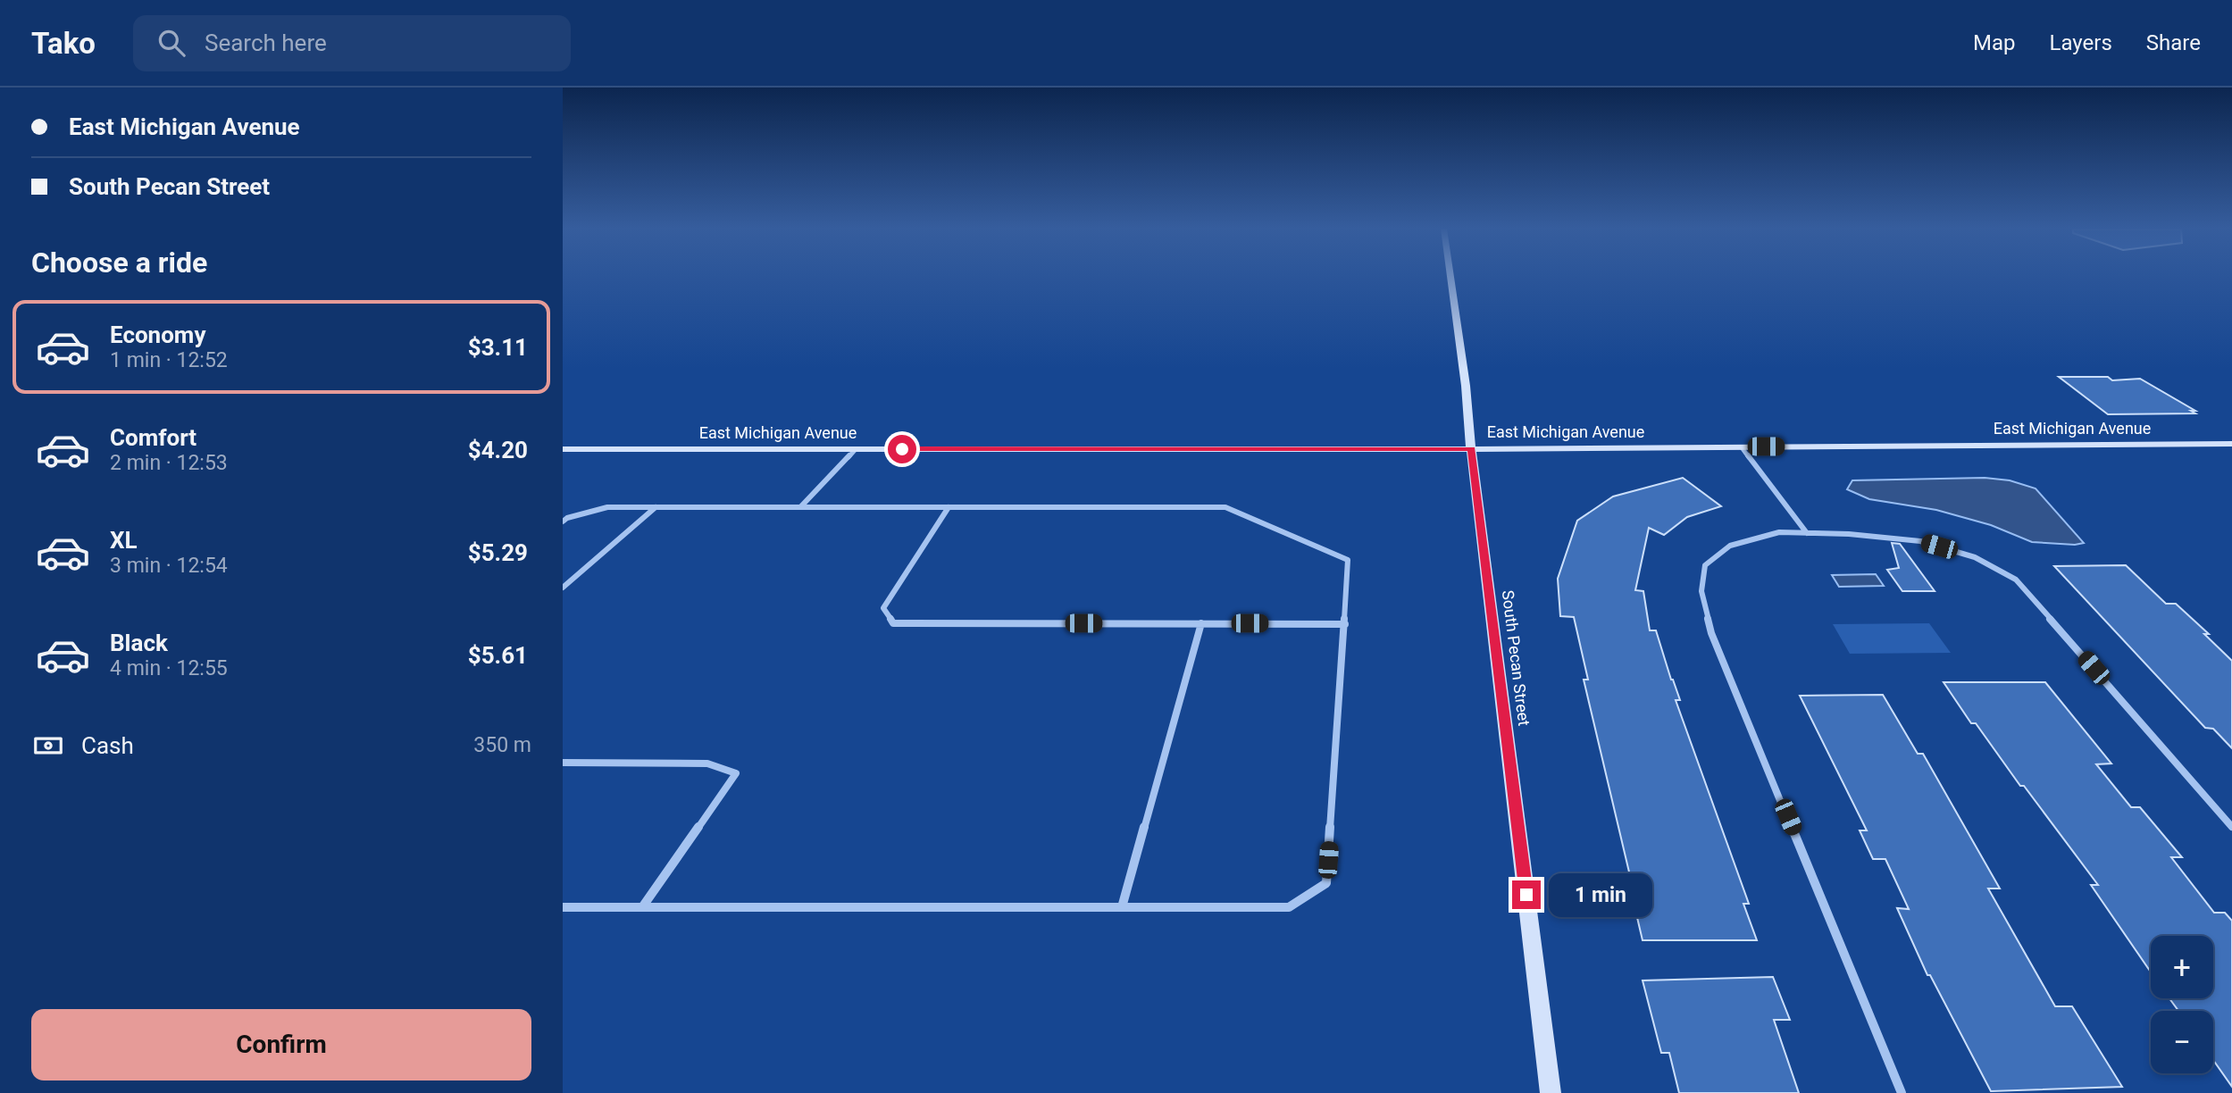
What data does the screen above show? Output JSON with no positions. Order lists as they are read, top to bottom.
{
  "streets": {
    "street": ["East Michigan Avenue", "South Pecan Street"]
  },
  "crossings": [
    ["East Michigan Avenue", "South Pecan Street"]
  ],
  "page": {
    "header": "Tako",
    "search": "Search here",
    "nav": ["Map", "Layers", "Share"],
    "banner": ["East Michigan Avenue", "South Pecan Street"],
    "heading": "Choose a ride",
    "list": [
      {
        "name": "Economy",
        "note": "1 min · 12:52",
        "value": "$3.11"
      },
      {
        "name": "Comfort",
        "note": "2 min · 12:53",
        "value": "$4.20"
      },
      {
        "name": "XL",
        "note": "3 min · 12:54",
        "value": "$5.29"
      },
      {
        "name": "Black",
        "note": "4 min · 12:55",
        "value": "$5.61"
      }
    ],
    "pay": ["Cash", "350 m"],
    "bubble": "1 min",
    "map_buttons": ["+", "−"],
    "buttons": "Confirm"
  }
}
